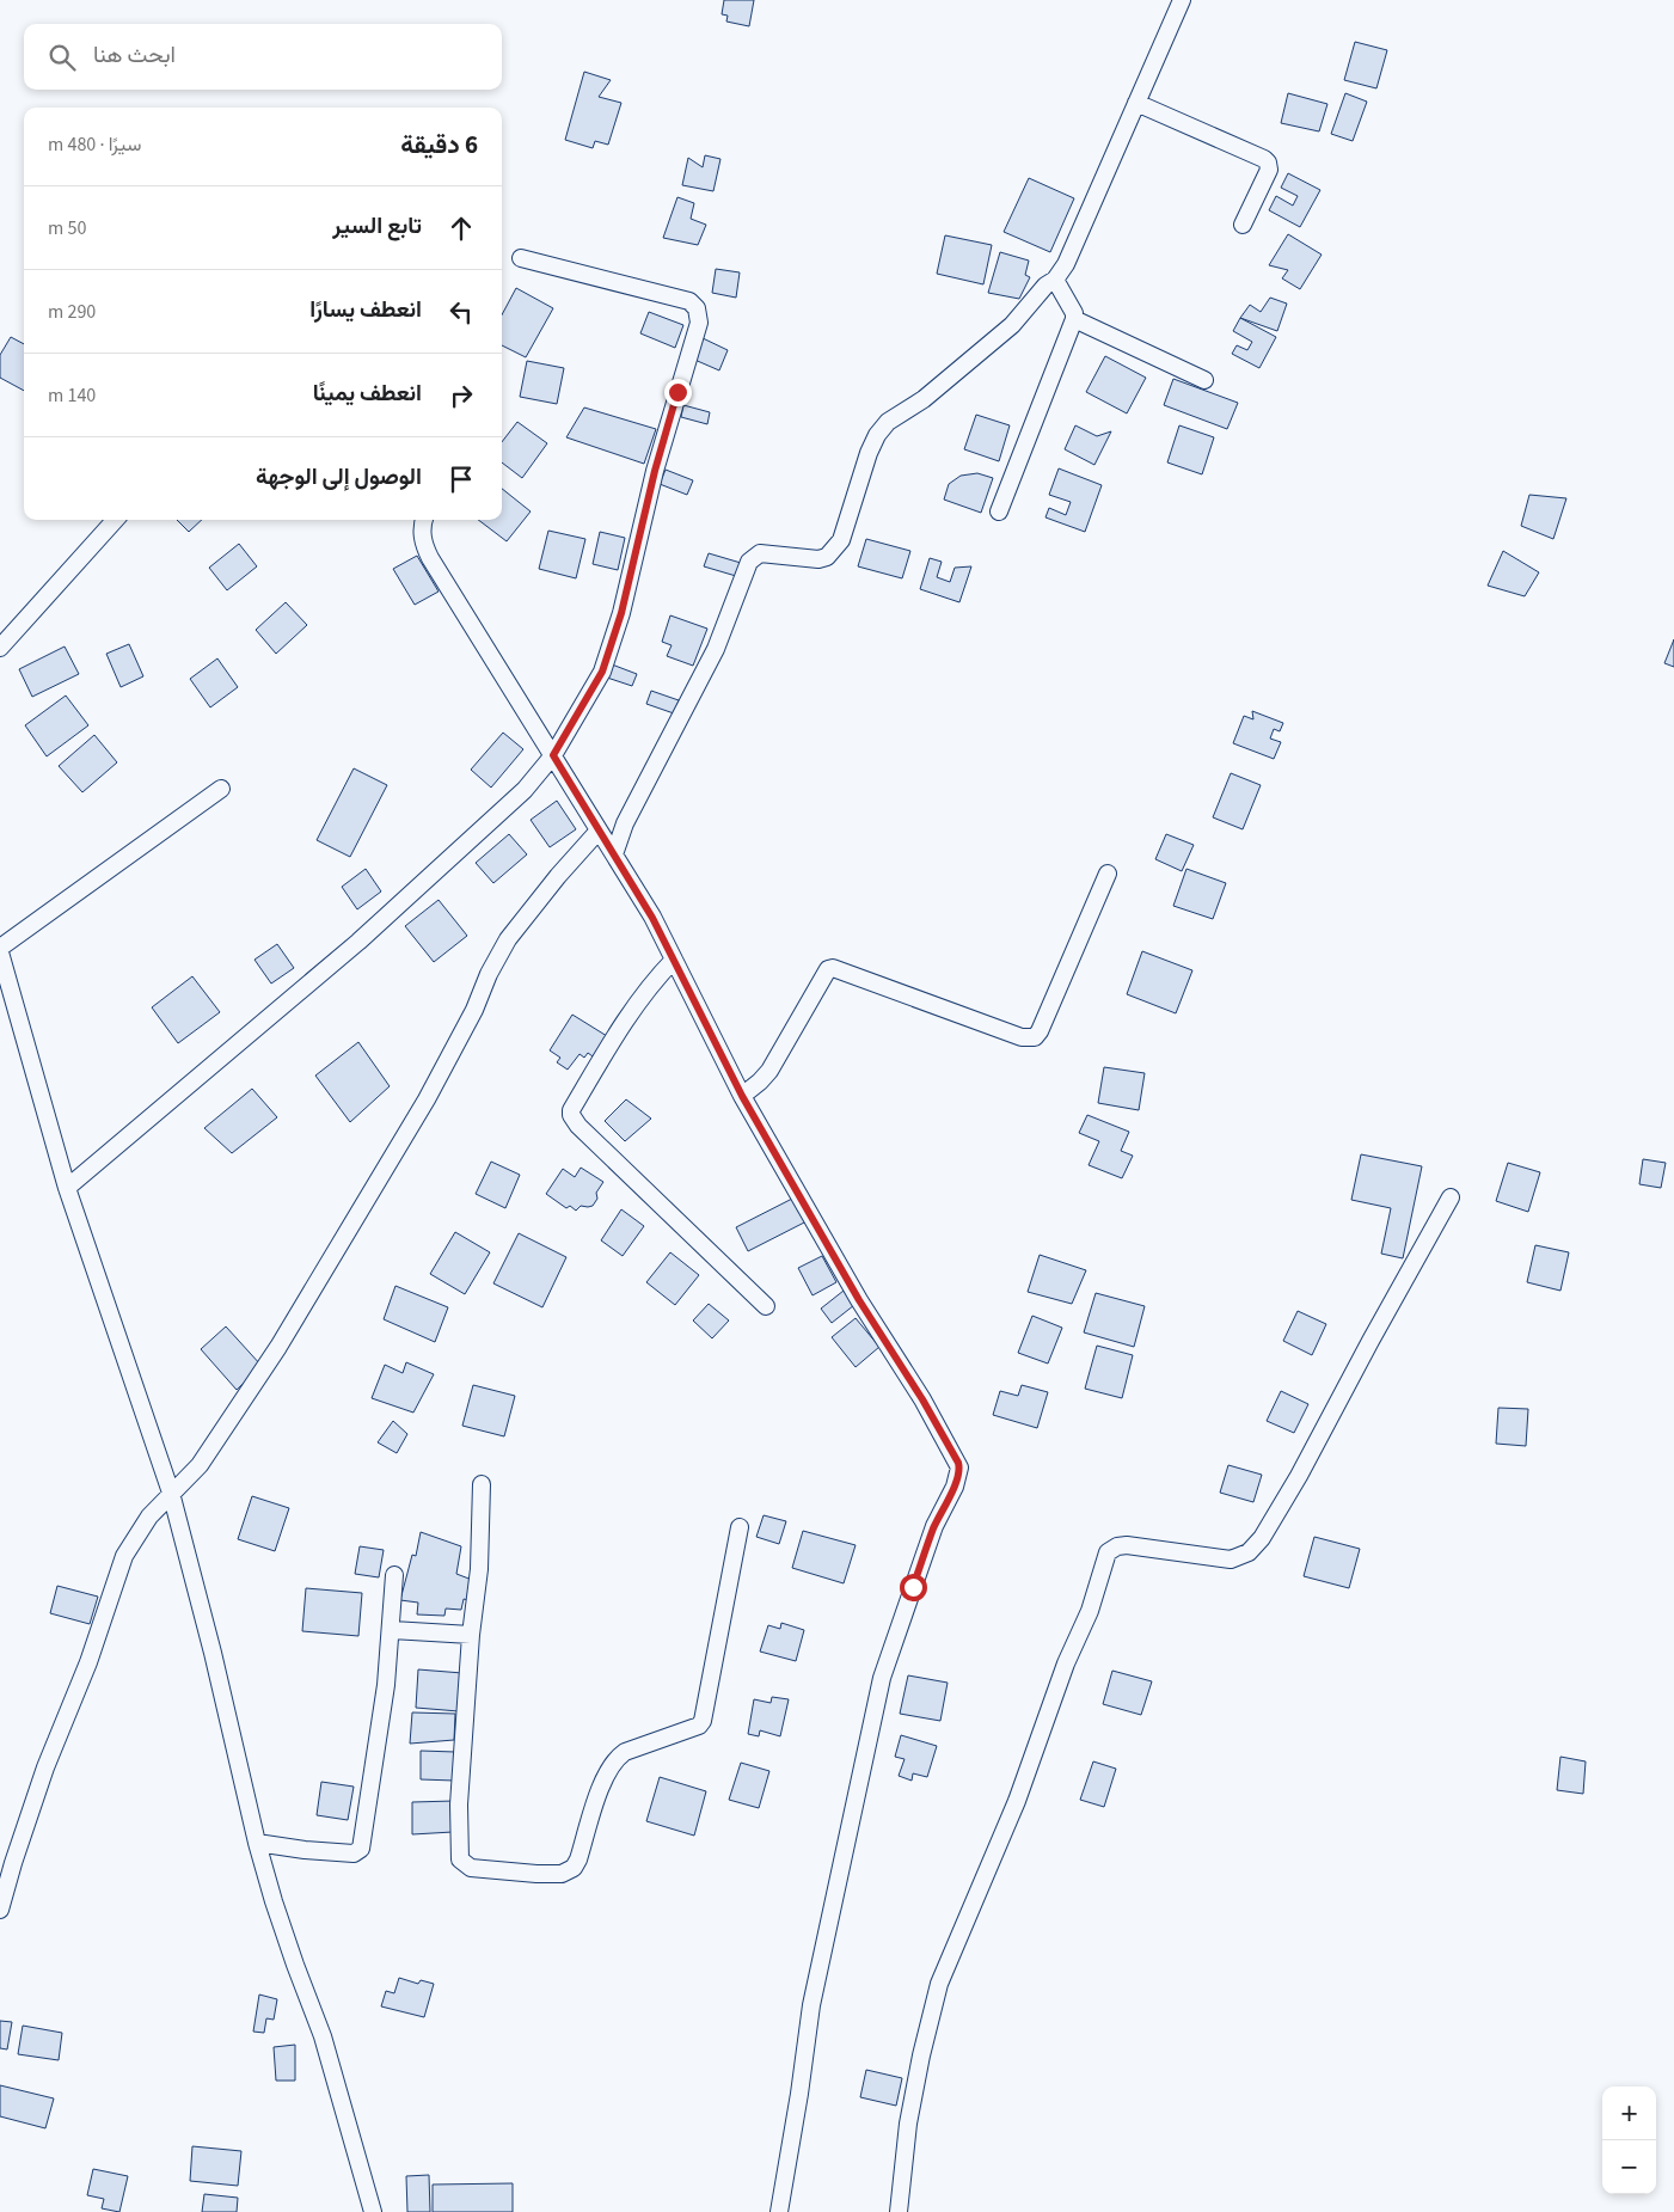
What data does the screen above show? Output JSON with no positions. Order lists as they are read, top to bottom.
{
  "page": {
    "search": "ابحث هنا",
    "heading": ["6 دقيقة", "سيرًا · 480 m"],
    "list": [
      ["تابع السير", "50 m"],
      ["انعطف يسارًا", "290 m"],
      ["انعطف يمينًا", "140 m"],
      "الوصول إلى الوجهة"
    ],
    "map_buttons": ["+", "−"]
  }
}
